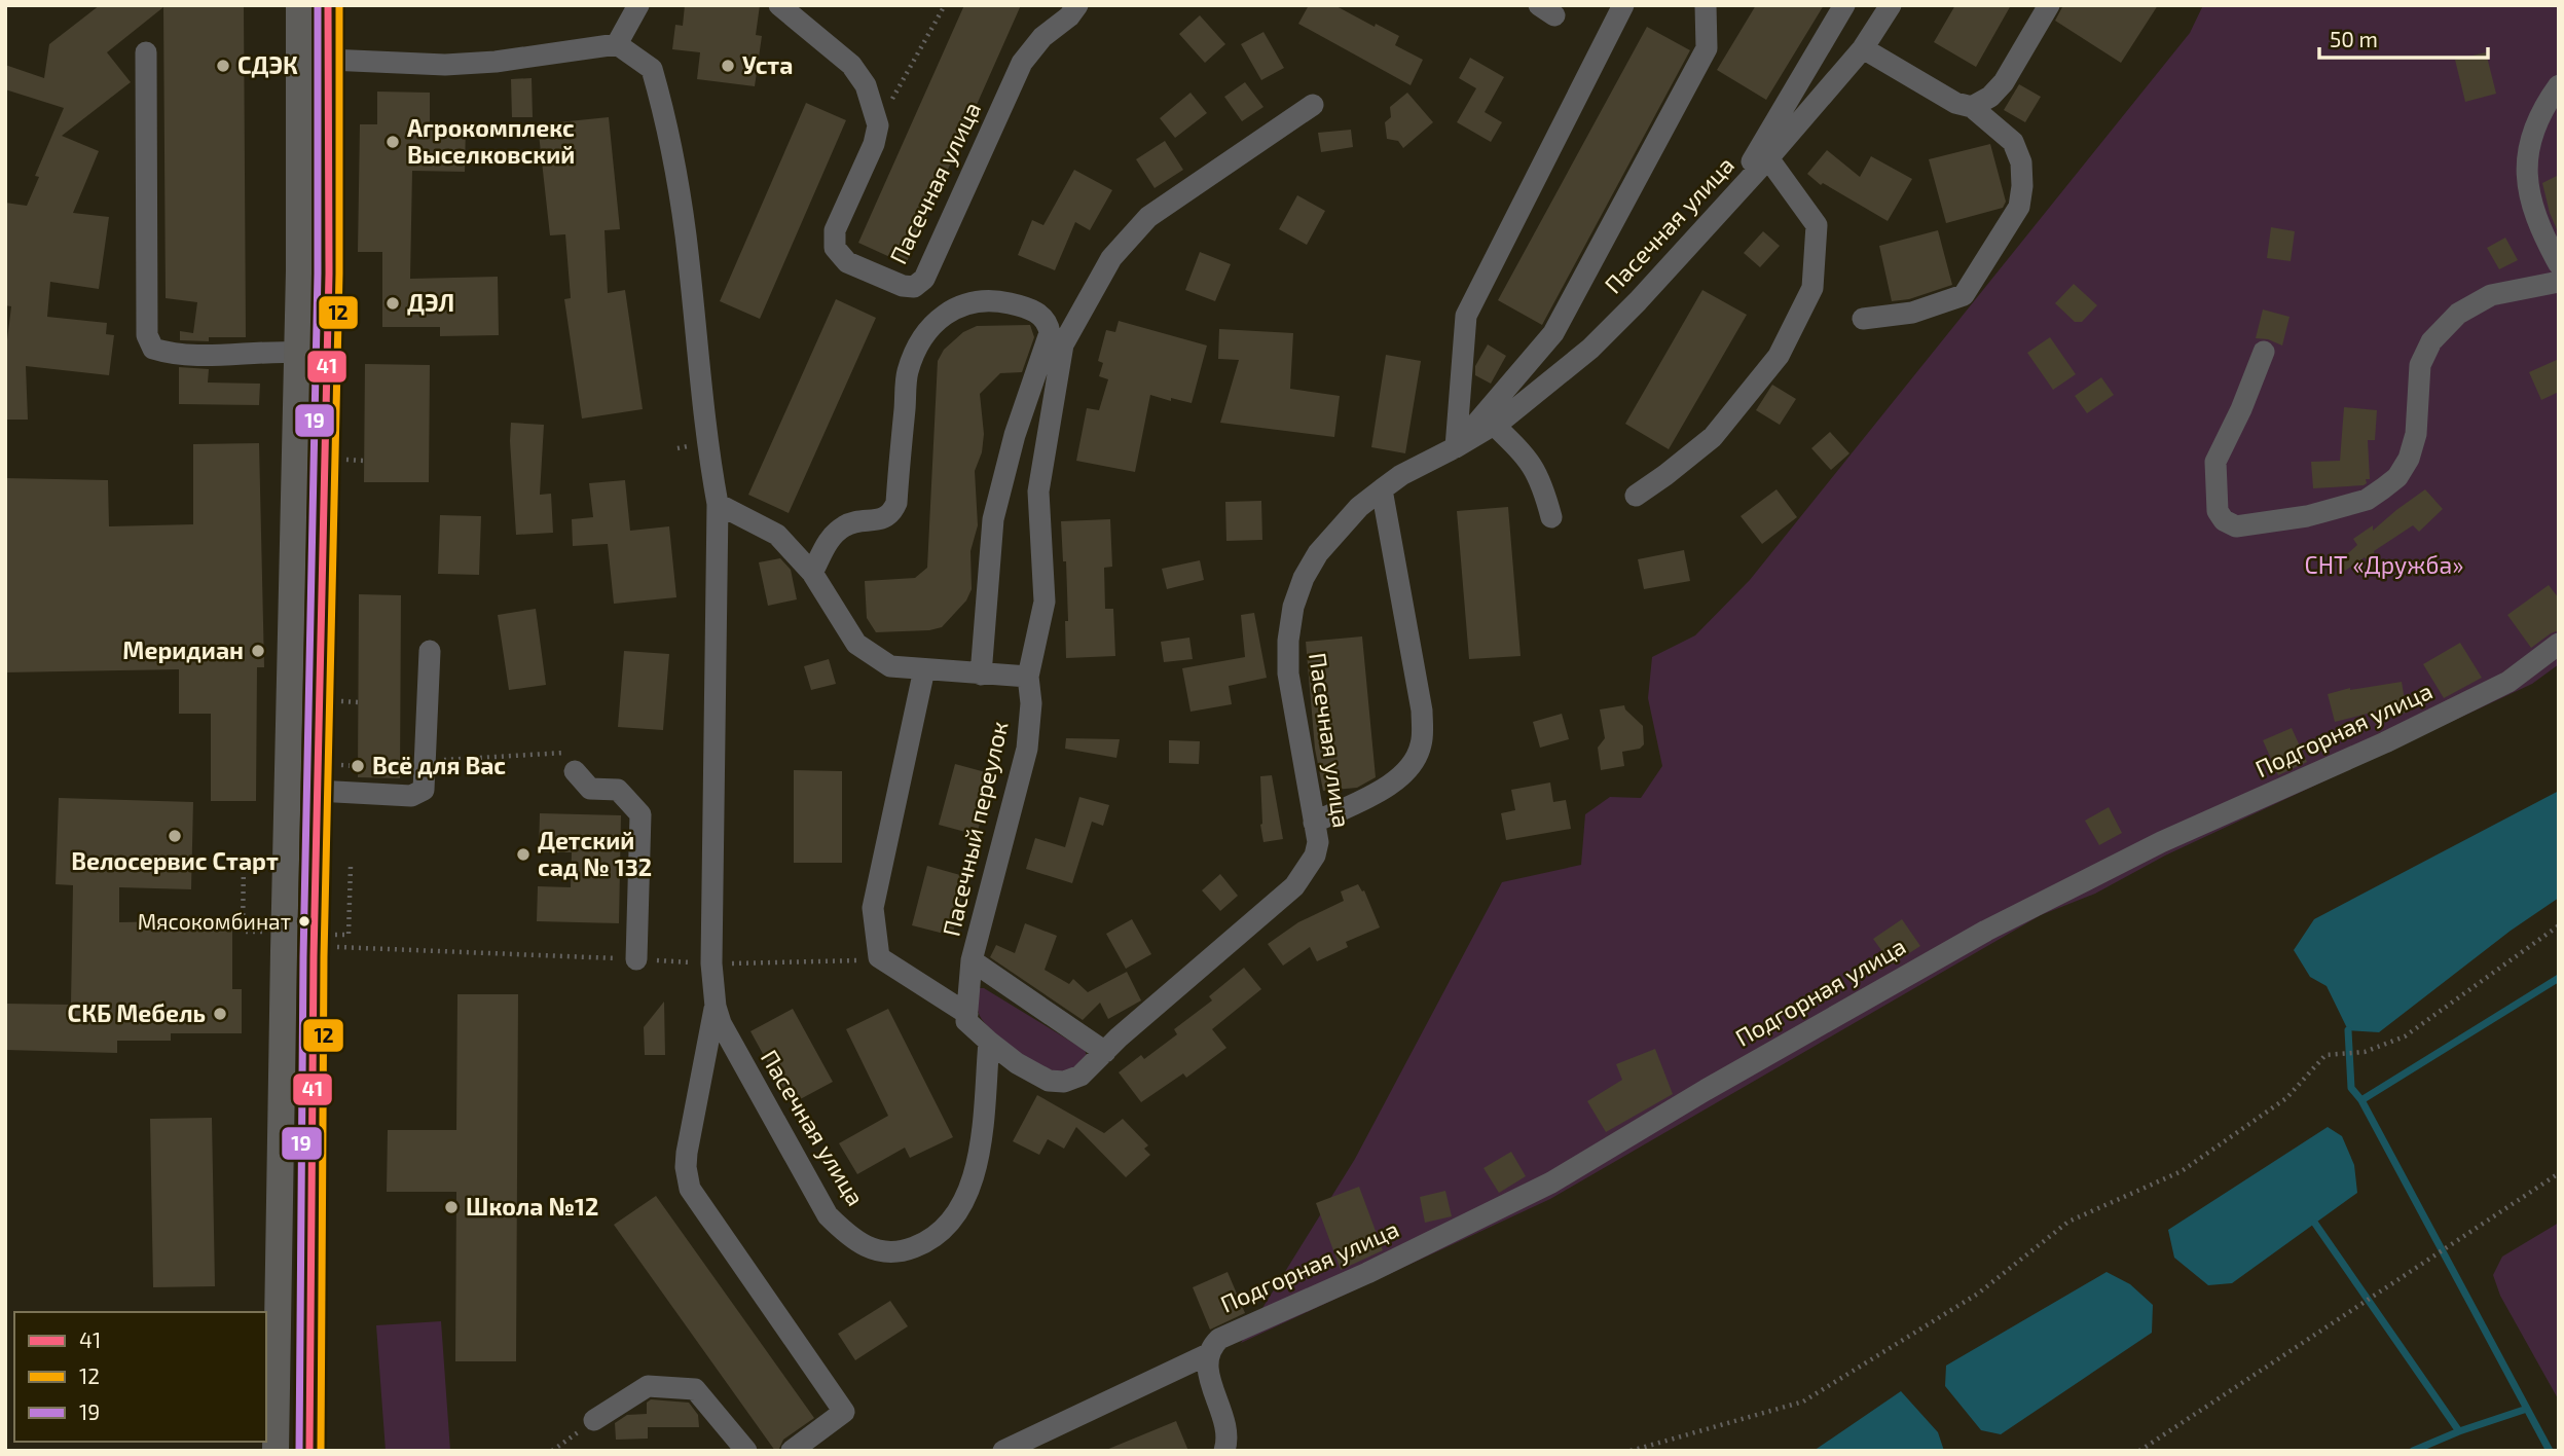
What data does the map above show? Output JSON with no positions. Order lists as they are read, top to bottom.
{
  "streets": {
    "street": ["Пасечная улица", "Подгорная улица", "Пасечный переулок"]
  },
  "crossings": [
    ["Пасечная улица", "Пасечный переулок"]
  ],
  "parks": ["СНТ «Дружба»"],
  "places": [
    "СДЭК",
    "Уста",
    "Агрокомплекс Выселковский",
    "ДЭЛ",
    "Меридиан",
    "Всё для Вас",
    "Велосервис Старт",
    "Детский сад № 132",
    "Мясокомбинат",
    "СКБ Мебель",
    "Школа №12"
  ],
  "lines": ["transit line 41", "transit line 12", "transit line 19"],
  "legend": ["41", "12", "19"],
  "scale_bar": "50 m"
}
